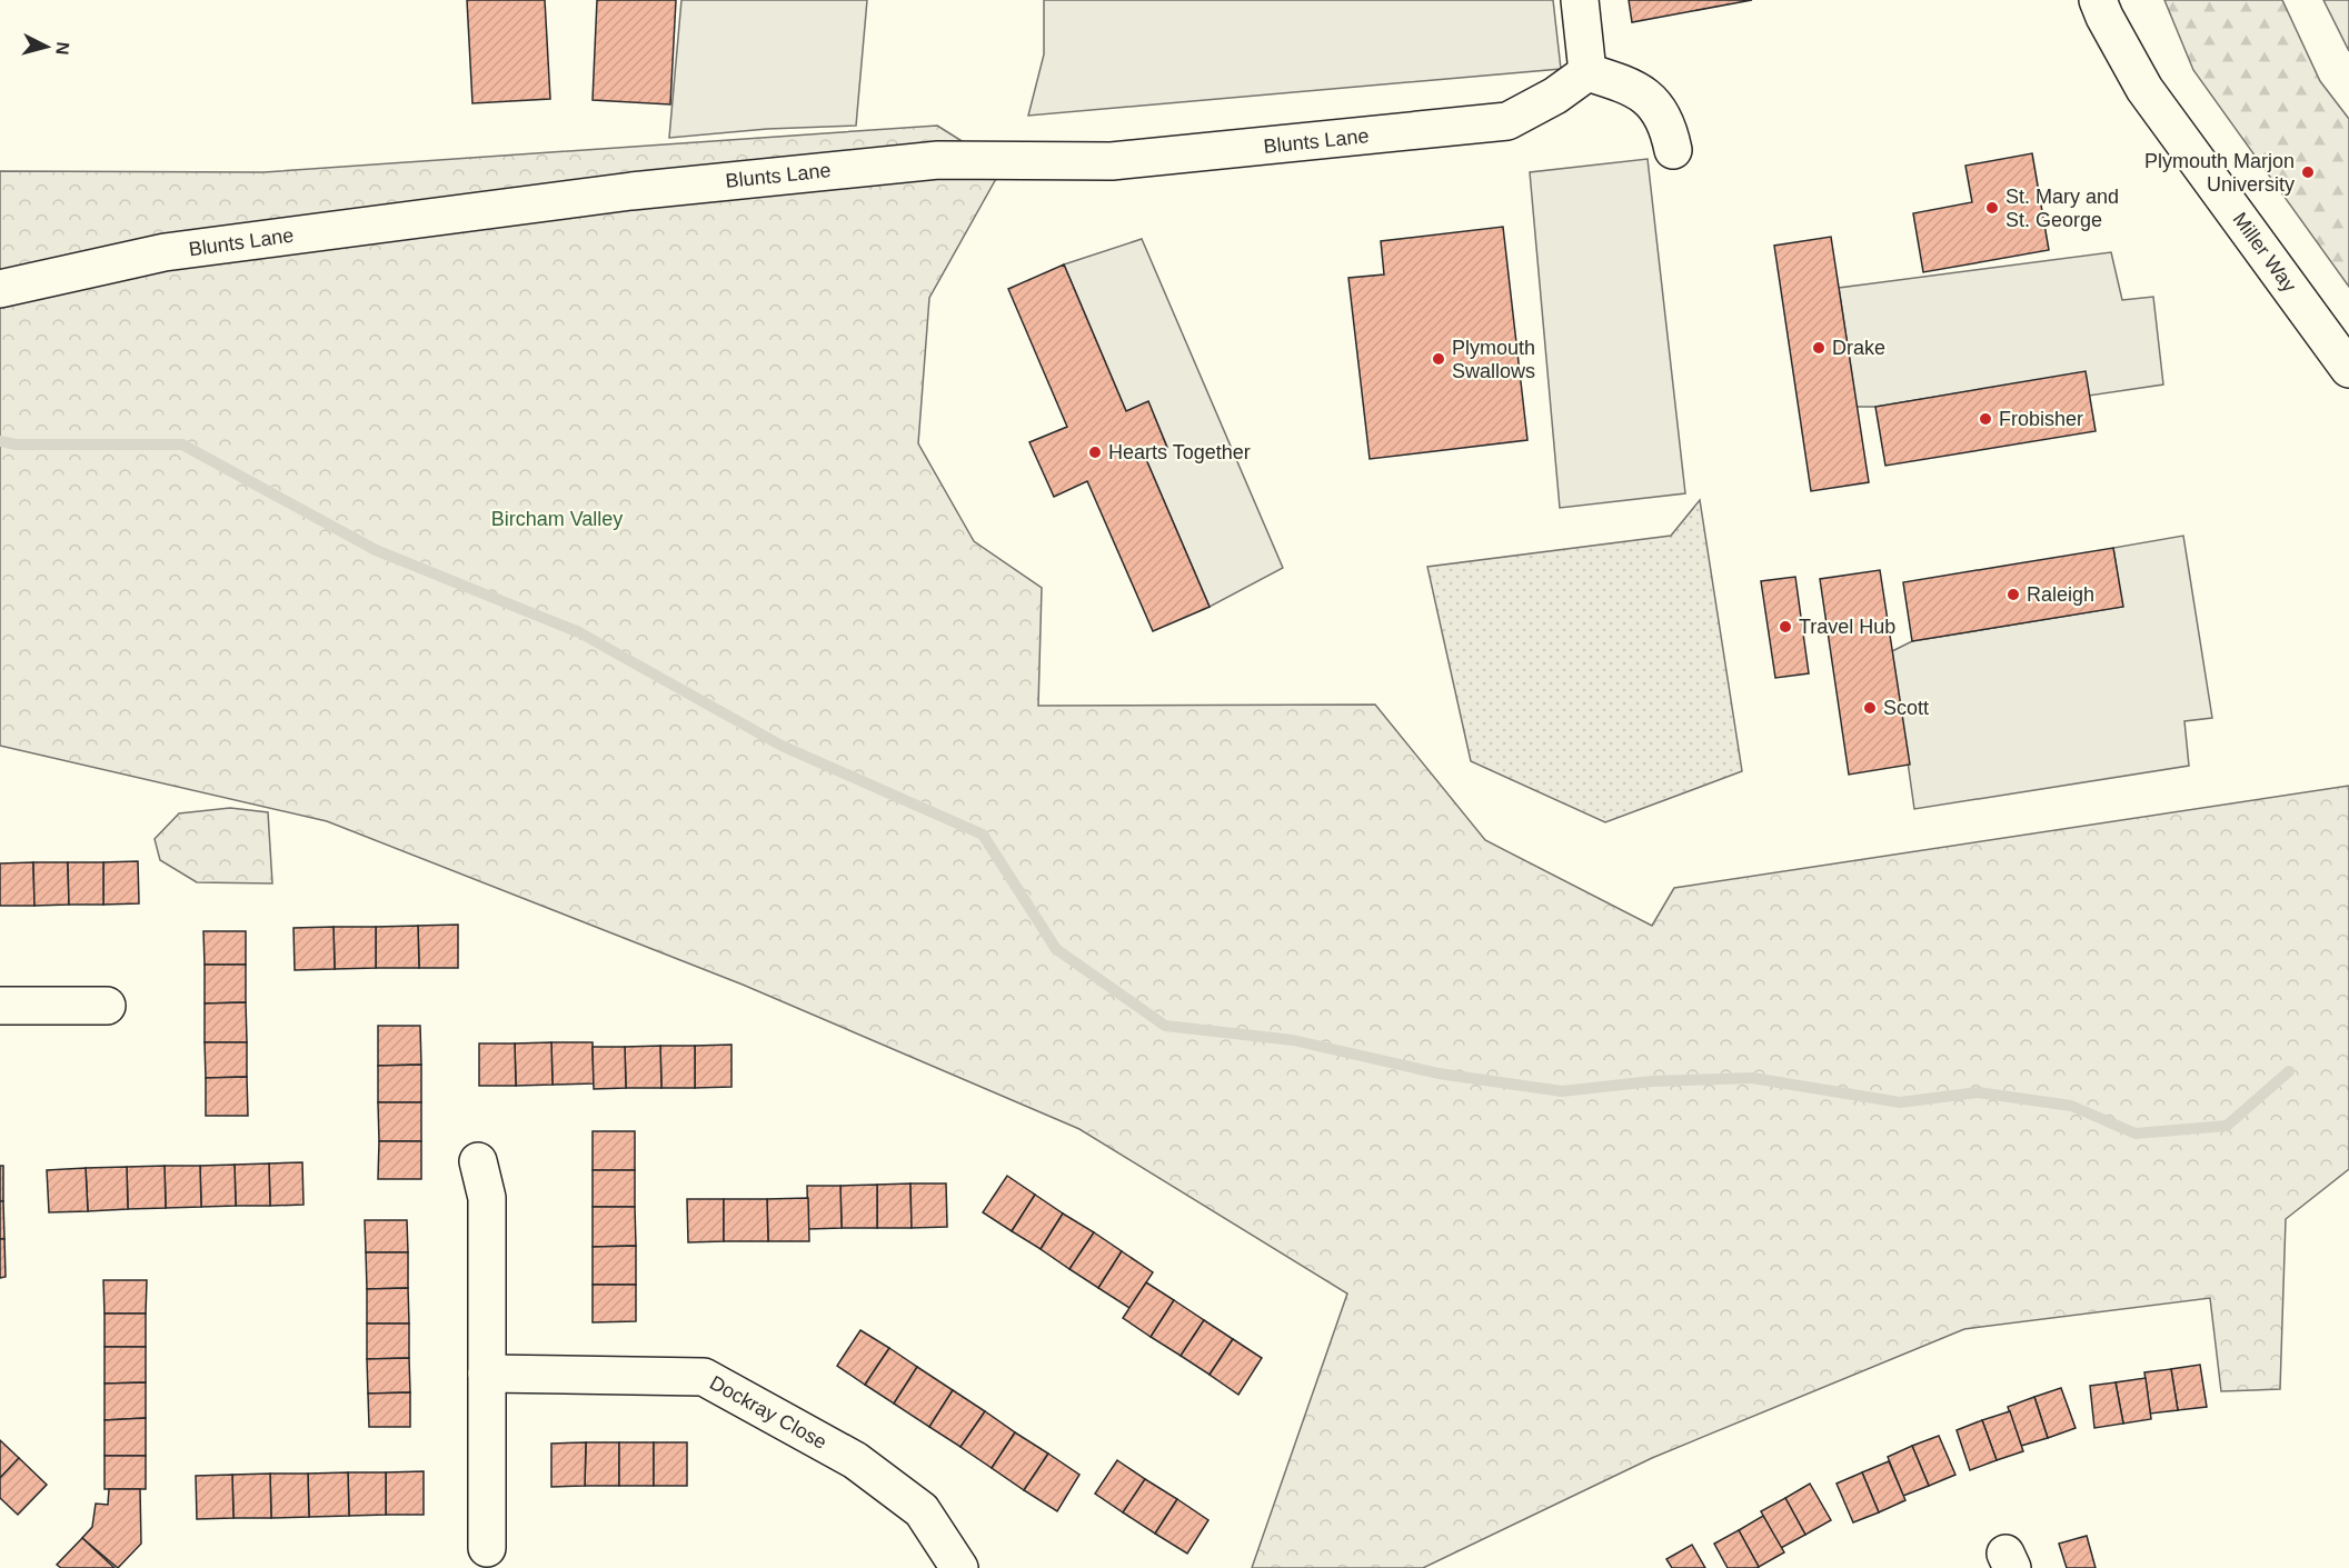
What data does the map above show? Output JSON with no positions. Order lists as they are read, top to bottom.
{
  "streets": {
    "street": ["Blunts Lane", "Miller Way", "Dockray Close"]
  },
  "parks": ["Bircham Valley"],
  "places": [
    "Plymouth Marjon University",
    "St. Mary and St. George",
    "Drake",
    "Plymouth Swallows",
    "Frobisher",
    "Hearts Together",
    "Raleigh",
    "Travel Hub",
    "Scott"
  ],
  "north": "right"
}
